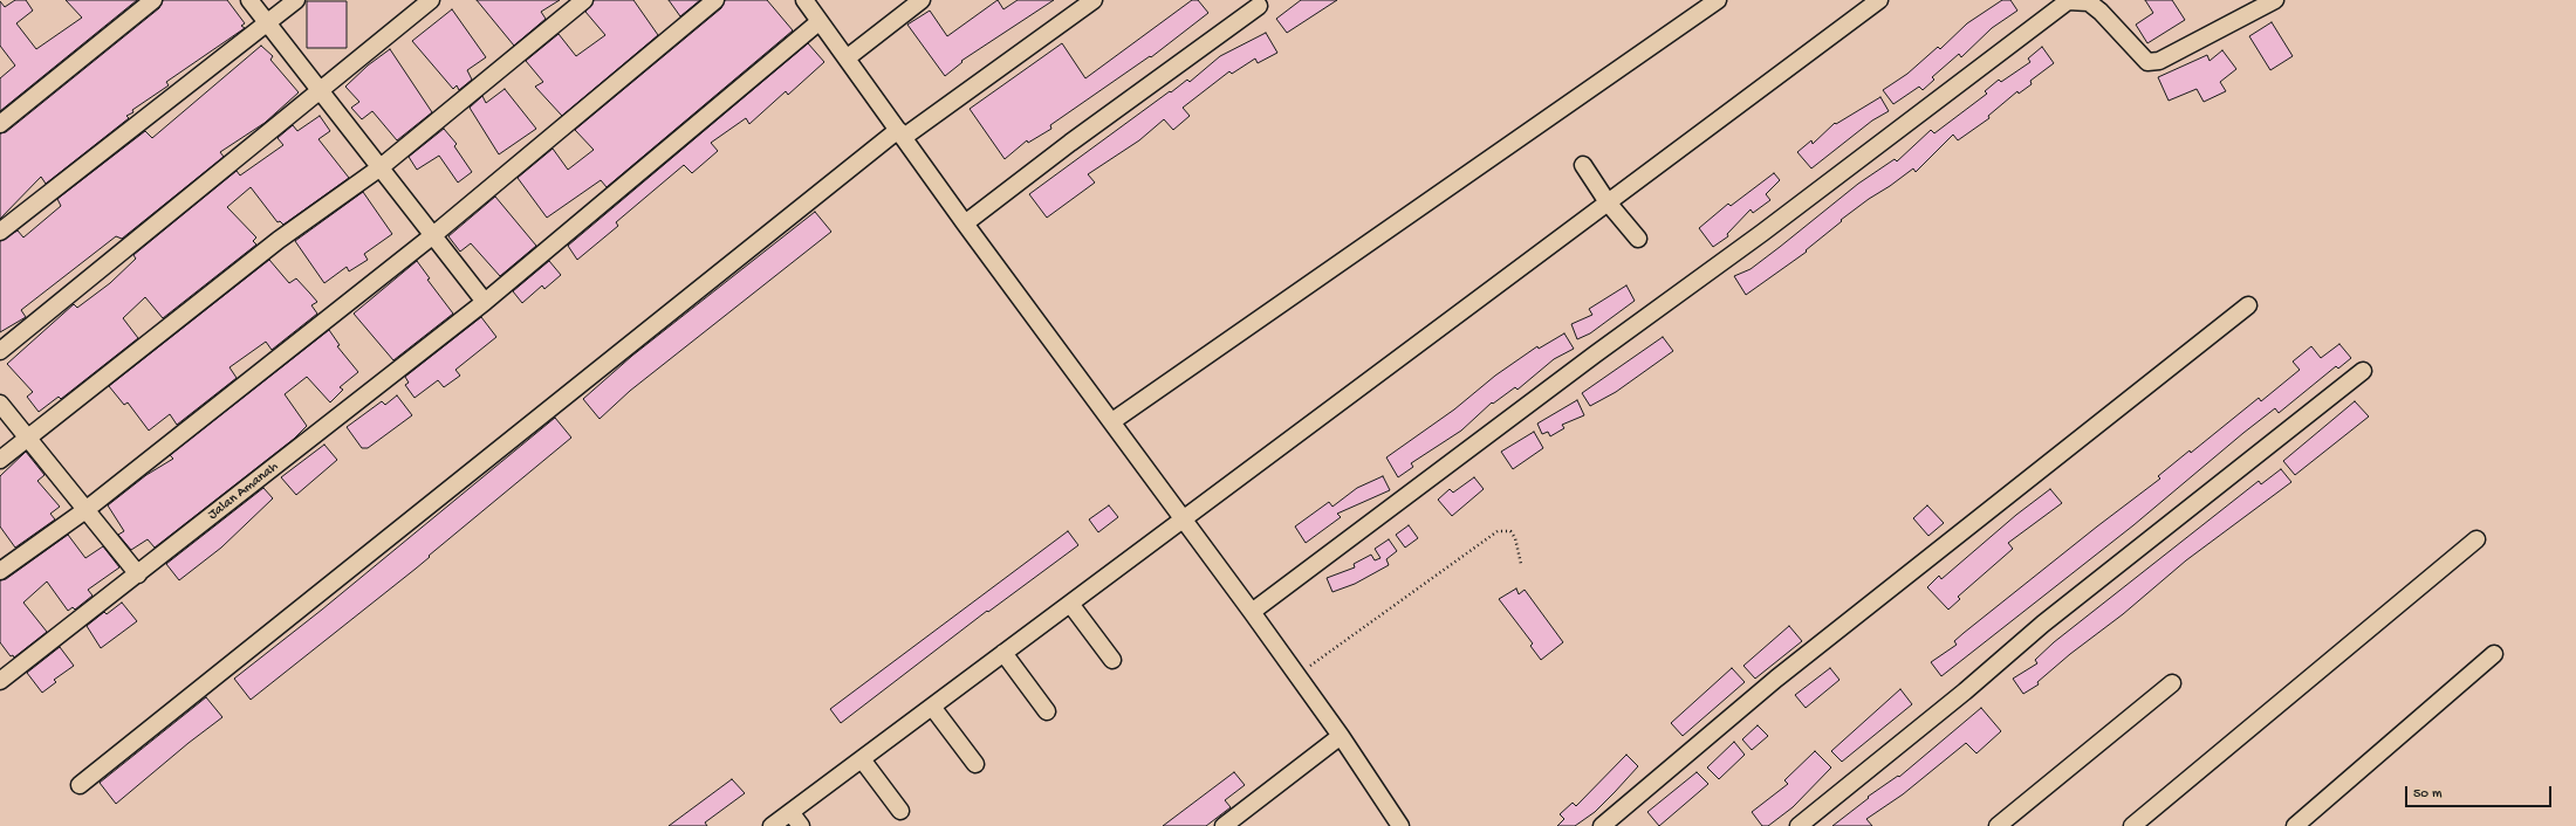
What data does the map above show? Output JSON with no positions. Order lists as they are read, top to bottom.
{
  "streets": {
    "street": ["Jalan Amanah"]
  },
  "scale_bar": "50 m"
}
